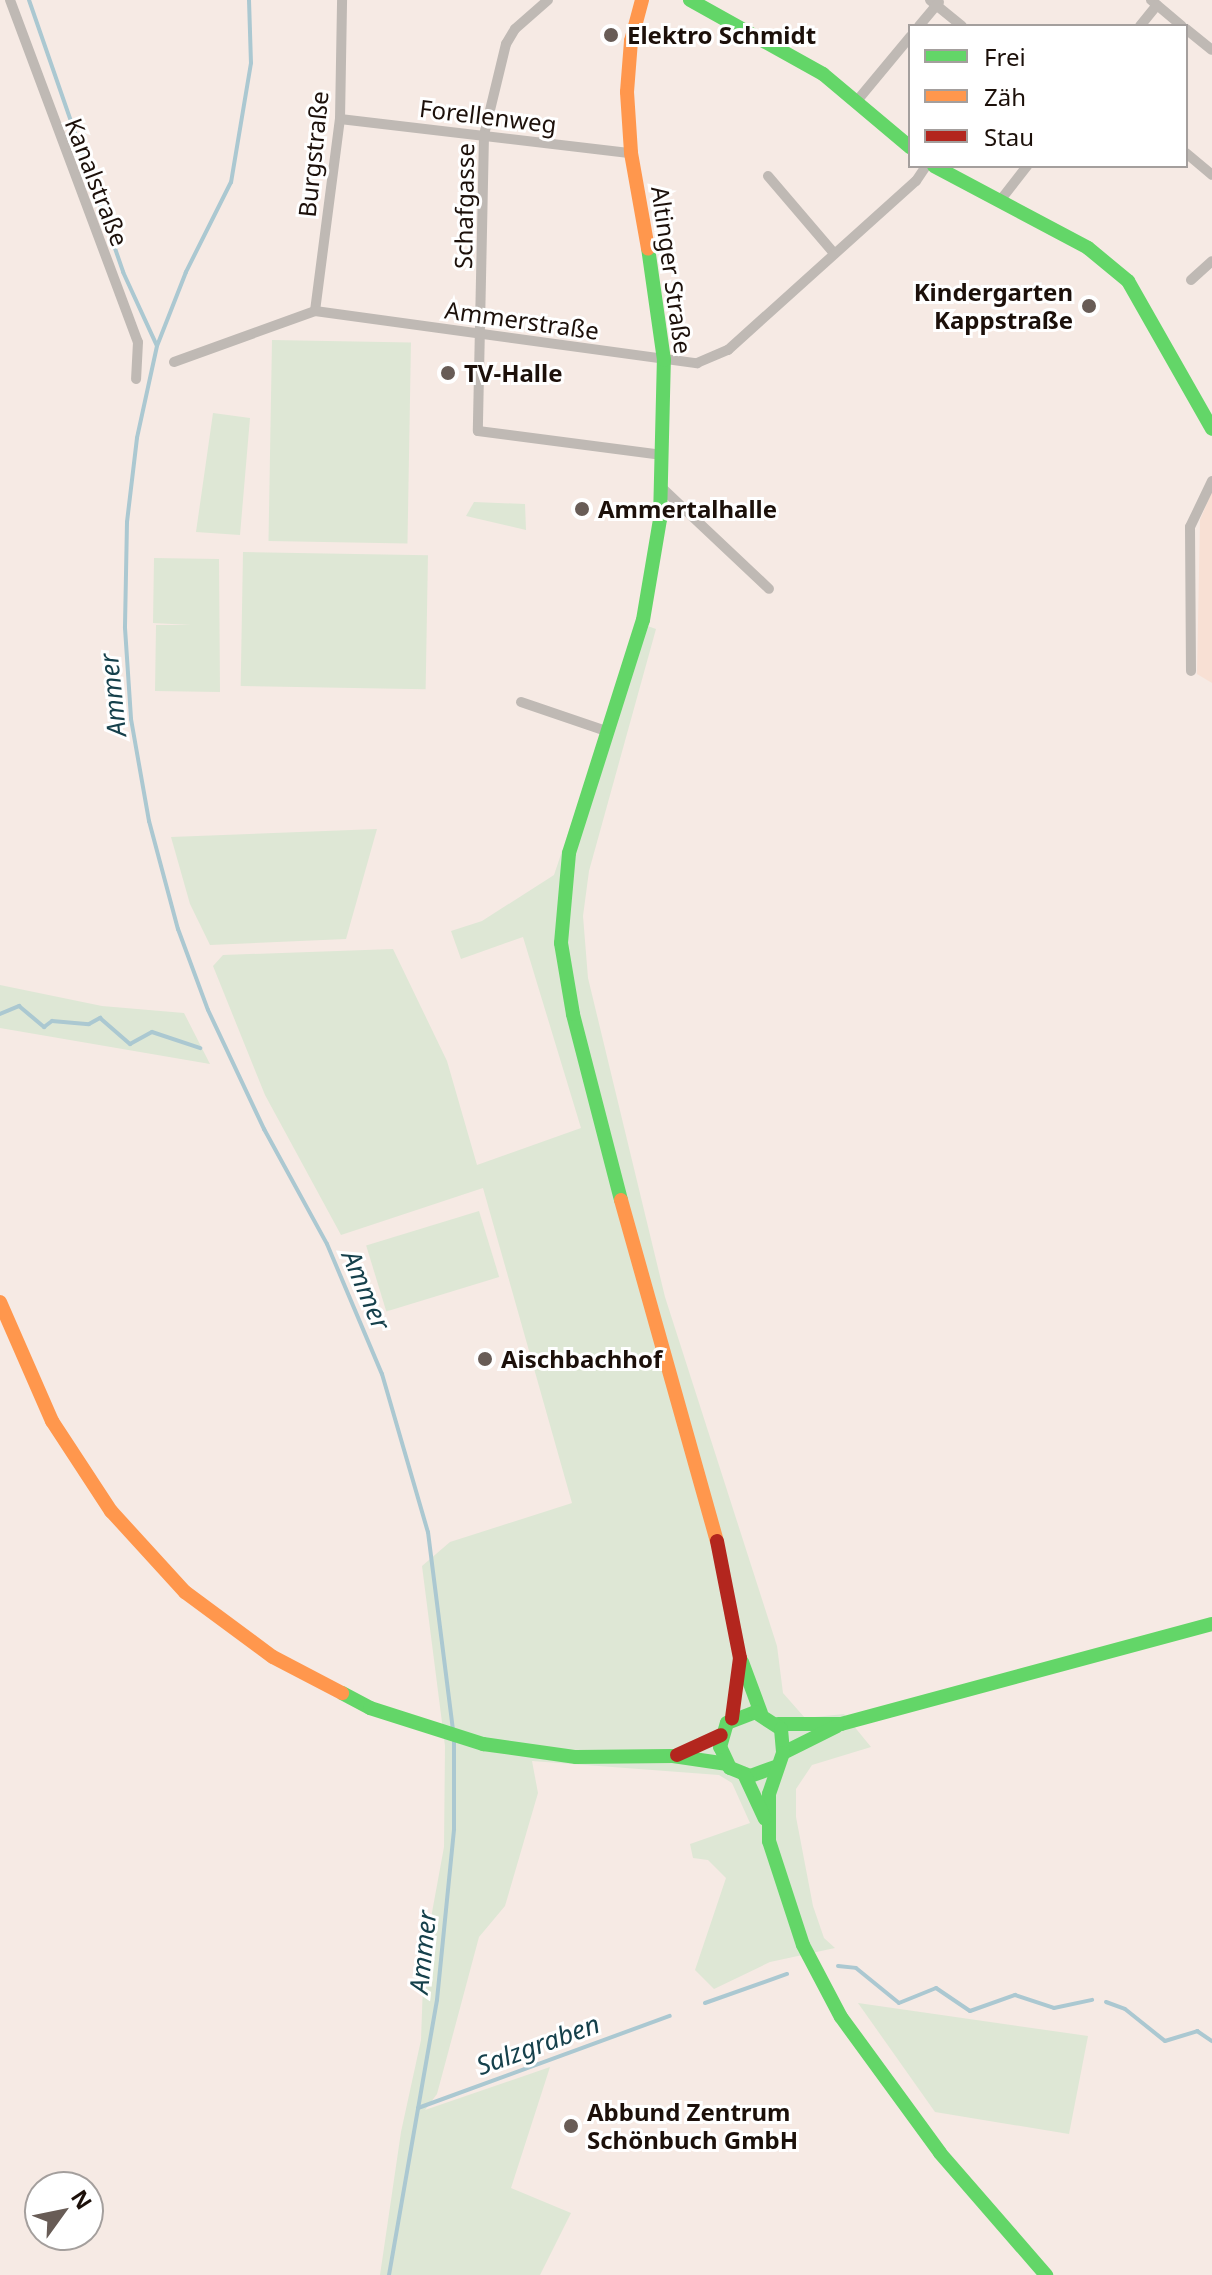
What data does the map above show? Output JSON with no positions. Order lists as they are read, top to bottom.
{
  "streets": {
    "street": [
      "Forellenweg",
      "Burgstraße",
      "Kanalstraße",
      "Schafgasse",
      "Altinger Straße",
      "Ammerstraße"
    ]
  },
  "crossings": [
    ["Forellenweg", "Burgstraße"],
    ["Forellenweg", "Schafgasse"],
    ["Forellenweg", "Altinger Straße"],
    ["Burgstraße", "Ammerstraße"],
    ["Schafgasse", "Altinger Straße"],
    ["Schafgasse", "Ammerstraße"],
    ["Altinger Straße", "Ammerstraße"]
  ],
  "water": ["Ammer", "Salzgraben"],
  "places": [
    "Elektro Schmidt",
    "Kindergarten Kappstraße",
    "TV-Halle",
    "Ammertalhalle",
    "Aischbachhof",
    "Abbund Zentrum Schönbuch GmbH"
  ],
  "legend": ["Frei", "Zäh", "Stau"],
  "north": "top right"
}
